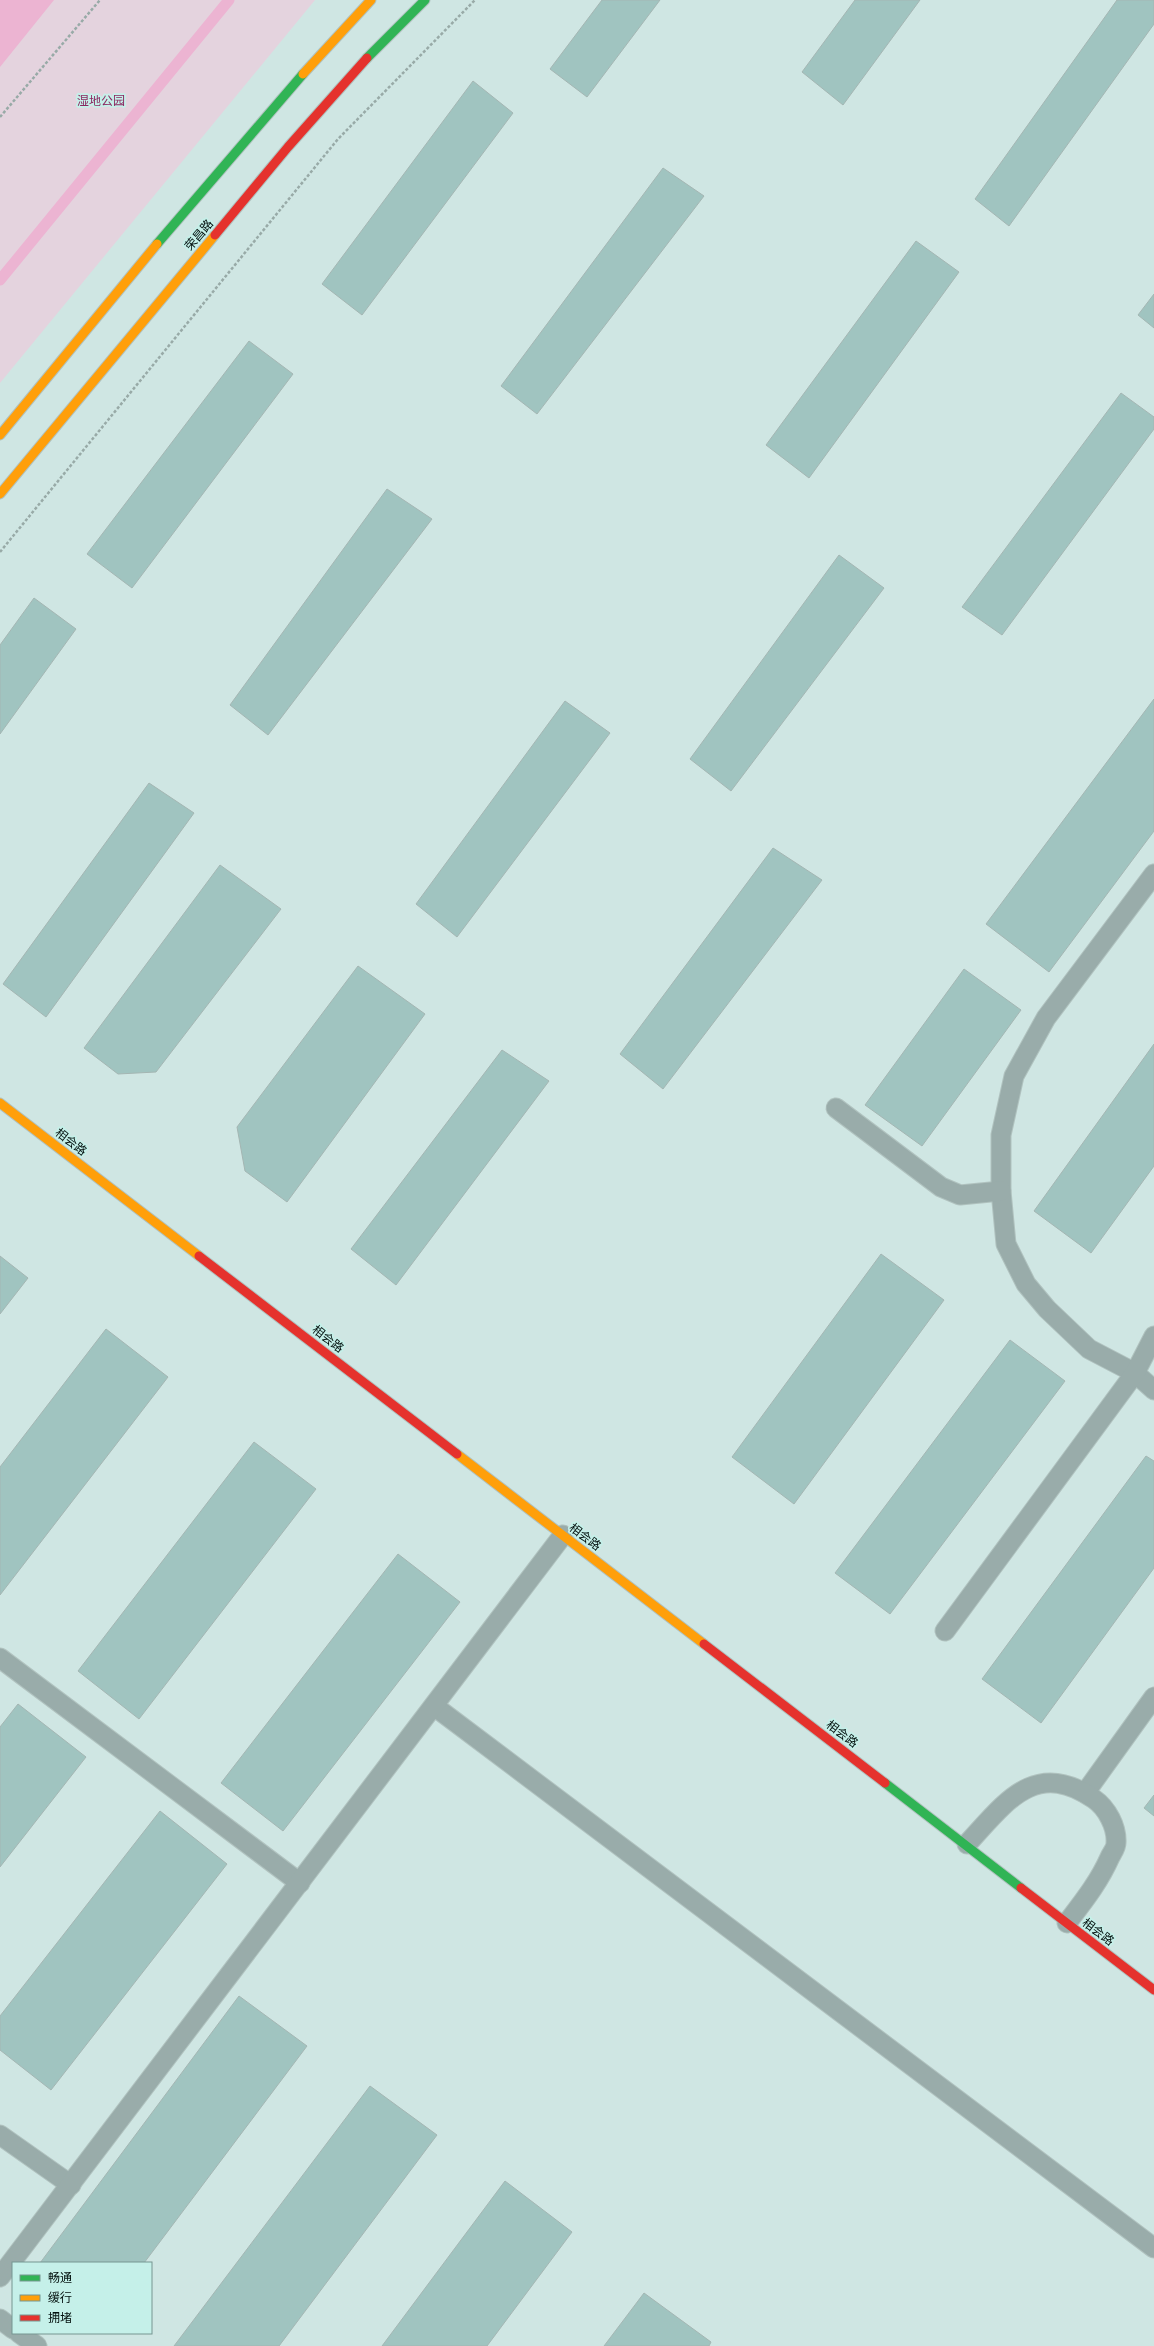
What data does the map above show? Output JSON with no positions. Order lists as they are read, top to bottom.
{
  "streets": {
    "street": ["荣昌路", "相会路"]
  },
  "parks": ["湿地公园"],
  "legend": ["畅通", "缓行", "拥堵"]
}
